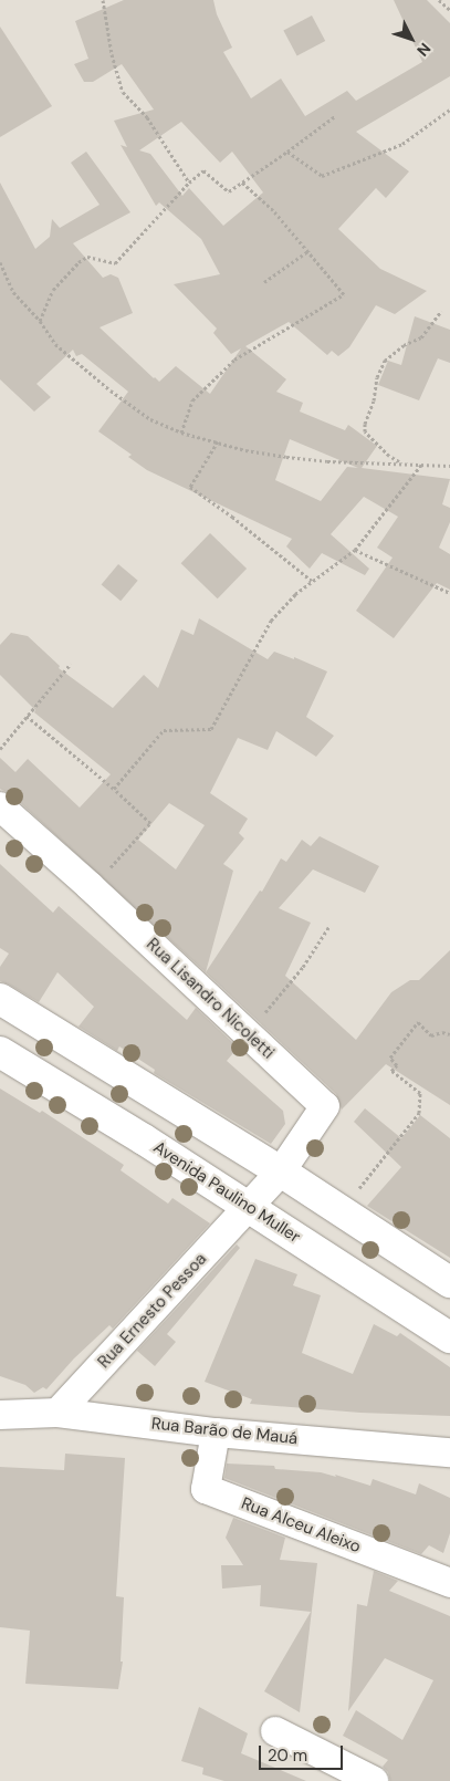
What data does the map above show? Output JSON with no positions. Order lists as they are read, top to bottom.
{
  "streets": {
    "main road": ["Avenida Paulino Muller"],
    "street": [
      "Rua Lisandro Nicoletti",
      "Rua Ernesto Pessoa",
      "Rua Barão de Mauá",
      "Rua Alceu Aleixo"
    ]
  },
  "crossings": [
    ["Rua Lisandro Nicoletti", "Avenida Paulino Muller"],
    ["Rua Lisandro Nicoletti", "Rua Ernesto Pessoa"],
    ["Avenida Paulino Muller", "Rua Ernesto Pessoa"],
    ["Rua Ernesto Pessoa", "Rua Barão de Mauá"],
    ["Rua Barão de Mauá", "Rua Alceu Aleixo"]
  ],
  "scale_bar": "20 m",
  "north": "bottom right"
}
